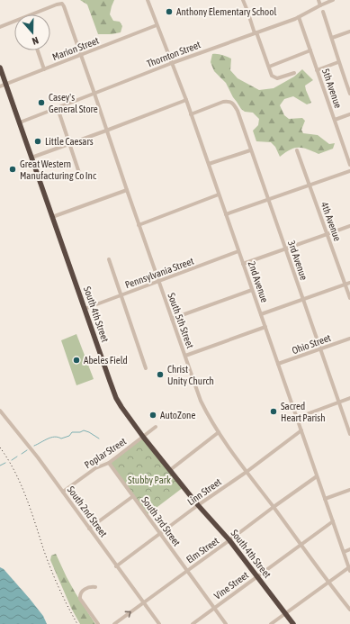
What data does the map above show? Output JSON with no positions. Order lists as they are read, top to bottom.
{
  "streets": {
    "highway": ["South 4th Street"],
    "street": [
      "Marion Street",
      "Thornton Street",
      "5th Avenue",
      "4th Avenue",
      "3rd Avenue",
      "Pennsylvania Street",
      "2nd Avenue",
      "South 5th Street",
      "Ohio Street",
      "Poplar Street",
      "Linn Street",
      "South 2nd Street",
      "South 3rd Street",
      "Elm Street",
      "Vine Street"
    ]
  },
  "crossings": [
    ["Marion Street", "2nd Avenue"],
    ["Marion Street", "South 4th Street"],
    ["Marion Street", "South 5th Street"],
    ["Thornton Street", "5th Avenue"],
    ["Thornton Street", "2nd Avenue"],
    ["Thornton Street", "South 4th Street"],
    ["Thornton Street", "South 5th Street"],
    ["3rd Avenue", "2nd Avenue"],
    ["3rd Avenue", "Ohio Street"],
    ["Pennsylvania Street", "2nd Avenue"],
    ["Pennsylvania Street", "South 4th Street"],
    ["Pennsylvania Street", "South 5th Street"],
    ["2nd Avenue", "Ohio Street"],
    ["2nd Avenue", "Linn Street"],
    ["2nd Avenue", "Elm Street"],
    ["2nd Avenue", "Vine Street"],
    ["South 4th Street", "Poplar Street"],
    ["South 4th Street", "Linn Street"],
    ["South 4th Street", "Elm Street"],
    ["South 4th Street", "Vine Street"],
    ["South 5th Street", "Linn Street"],
    ["South 5th Street", "Elm Street"],
    ["South 5th Street", "Vine Street"],
    ["Poplar Street", "South 2nd Street"],
    ["Poplar Street", "South 3rd Street"],
    ["Linn Street", "South 2nd Street"],
    ["Linn Street", "South 3rd Street"],
    ["South 2nd Street", "Elm Street"],
    ["South 3rd Street", "Elm Street"],
    ["South 3rd Street", "Vine Street"]
  ],
  "parks": ["Stubby Park"],
  "places": [
    "Anthony Elementary School",
    "Casey's General Store",
    "Little Caesars",
    "Great Western Manufacturing Co Inc",
    "Abeles Field",
    "Christ Unity Church",
    "Sacred Heart Parish",
    "AutoZone"
  ],
  "north": "bottom"
}
